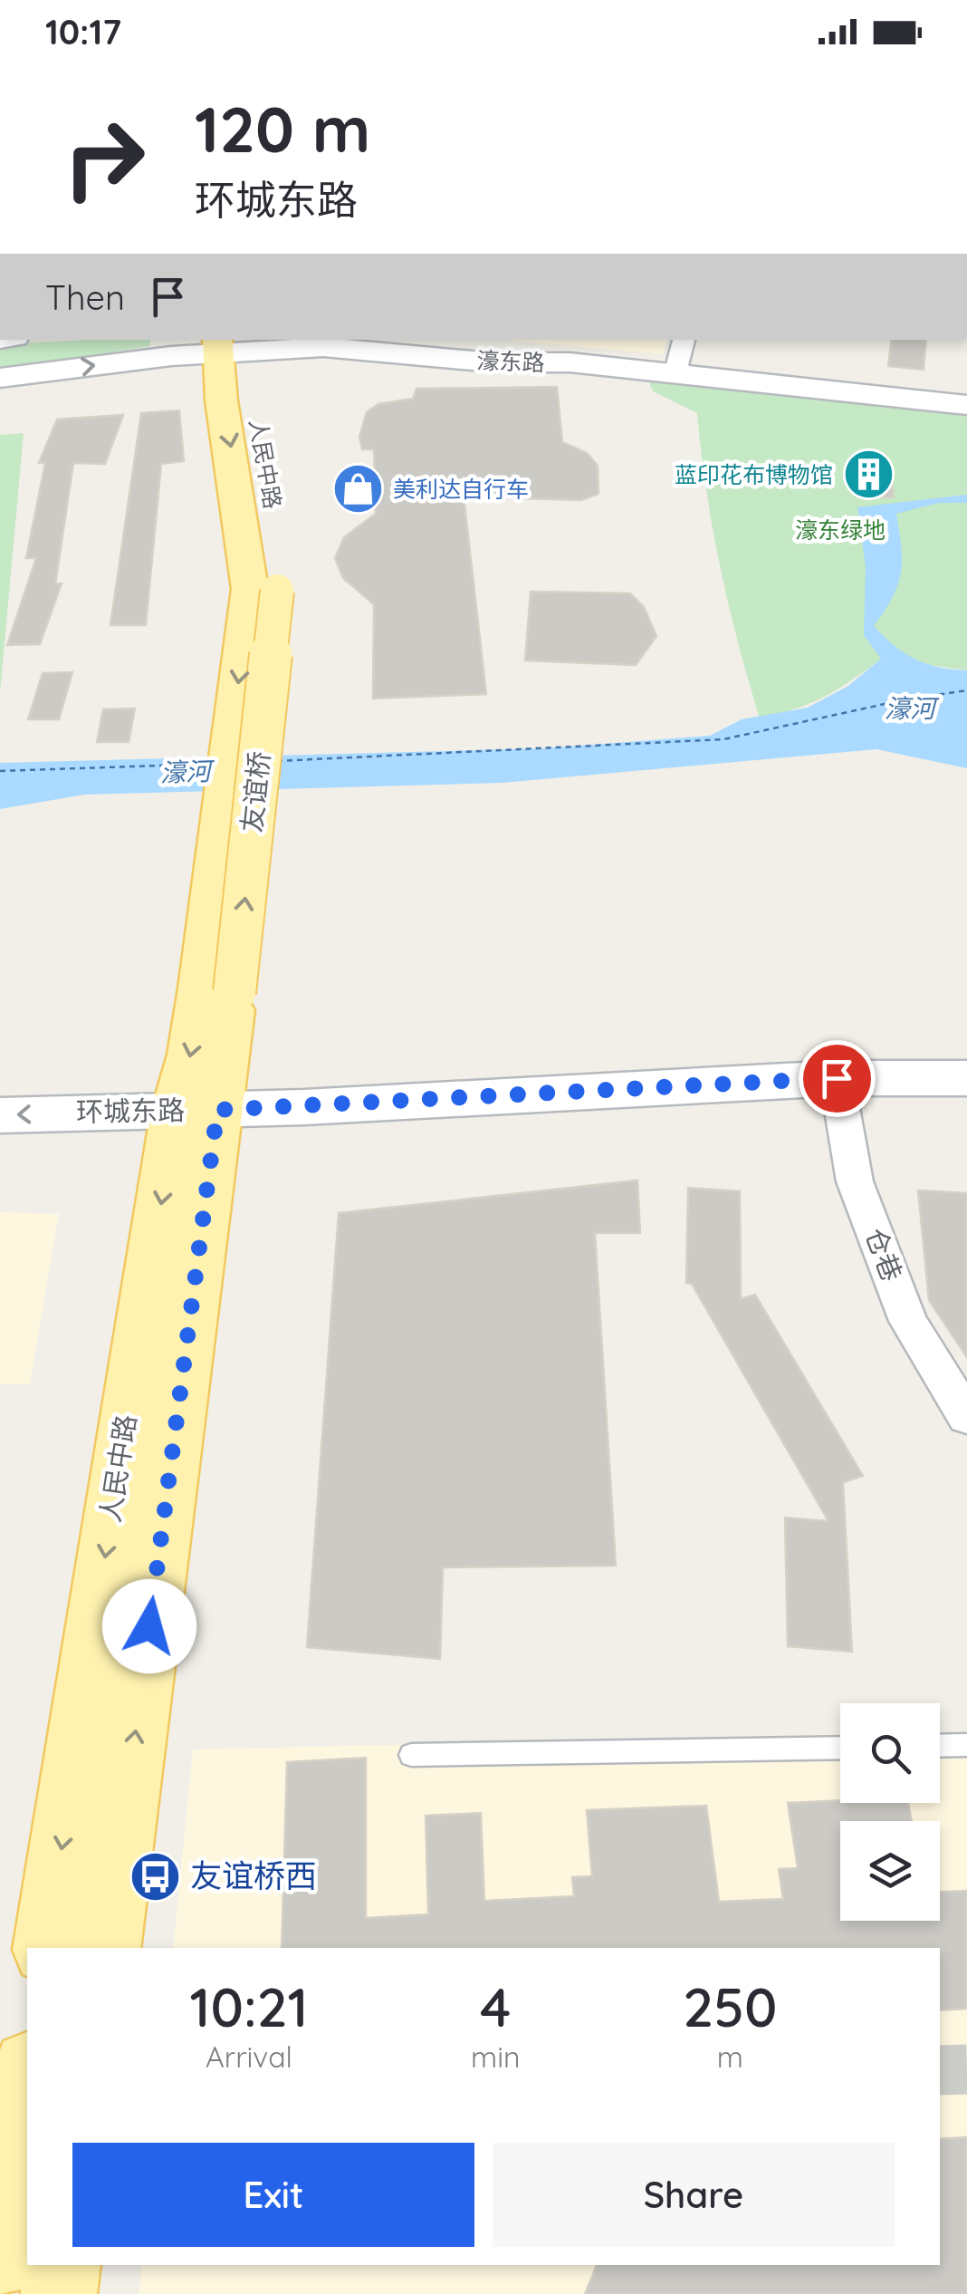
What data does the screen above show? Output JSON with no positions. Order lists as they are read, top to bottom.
{
  "streets": {
    "main road": [
      "濠东路",
      "人民中路",
      "友谊桥",
      "环城东路"
    ],
    "street": ["仓巷"]
  },
  "crossings": [
    ["濠东路", "人民中路"],
    ["人民中路", "友谊桥"],
    ["人民中路", "环城东路"],
    ["环城东路", "仓巷"]
  ],
  "water": ["濠河"],
  "parks": ["濠东绿地"],
  "places": {
    "building": ["蓝印花布博物馆"],
    "shop": ["美利达自行车"],
    "bus stop": ["友谊桥西"]
  },
  "page": {
    "status": "10:17",
    "turn": ["120 m", "环城东路"],
    "then": "Then",
    "eta": [
      "10:21",
      "Arrival",
      "4",
      "min",
      "250",
      "m"
    ],
    "buttons": ["Exit", "Share"]
  }
}
